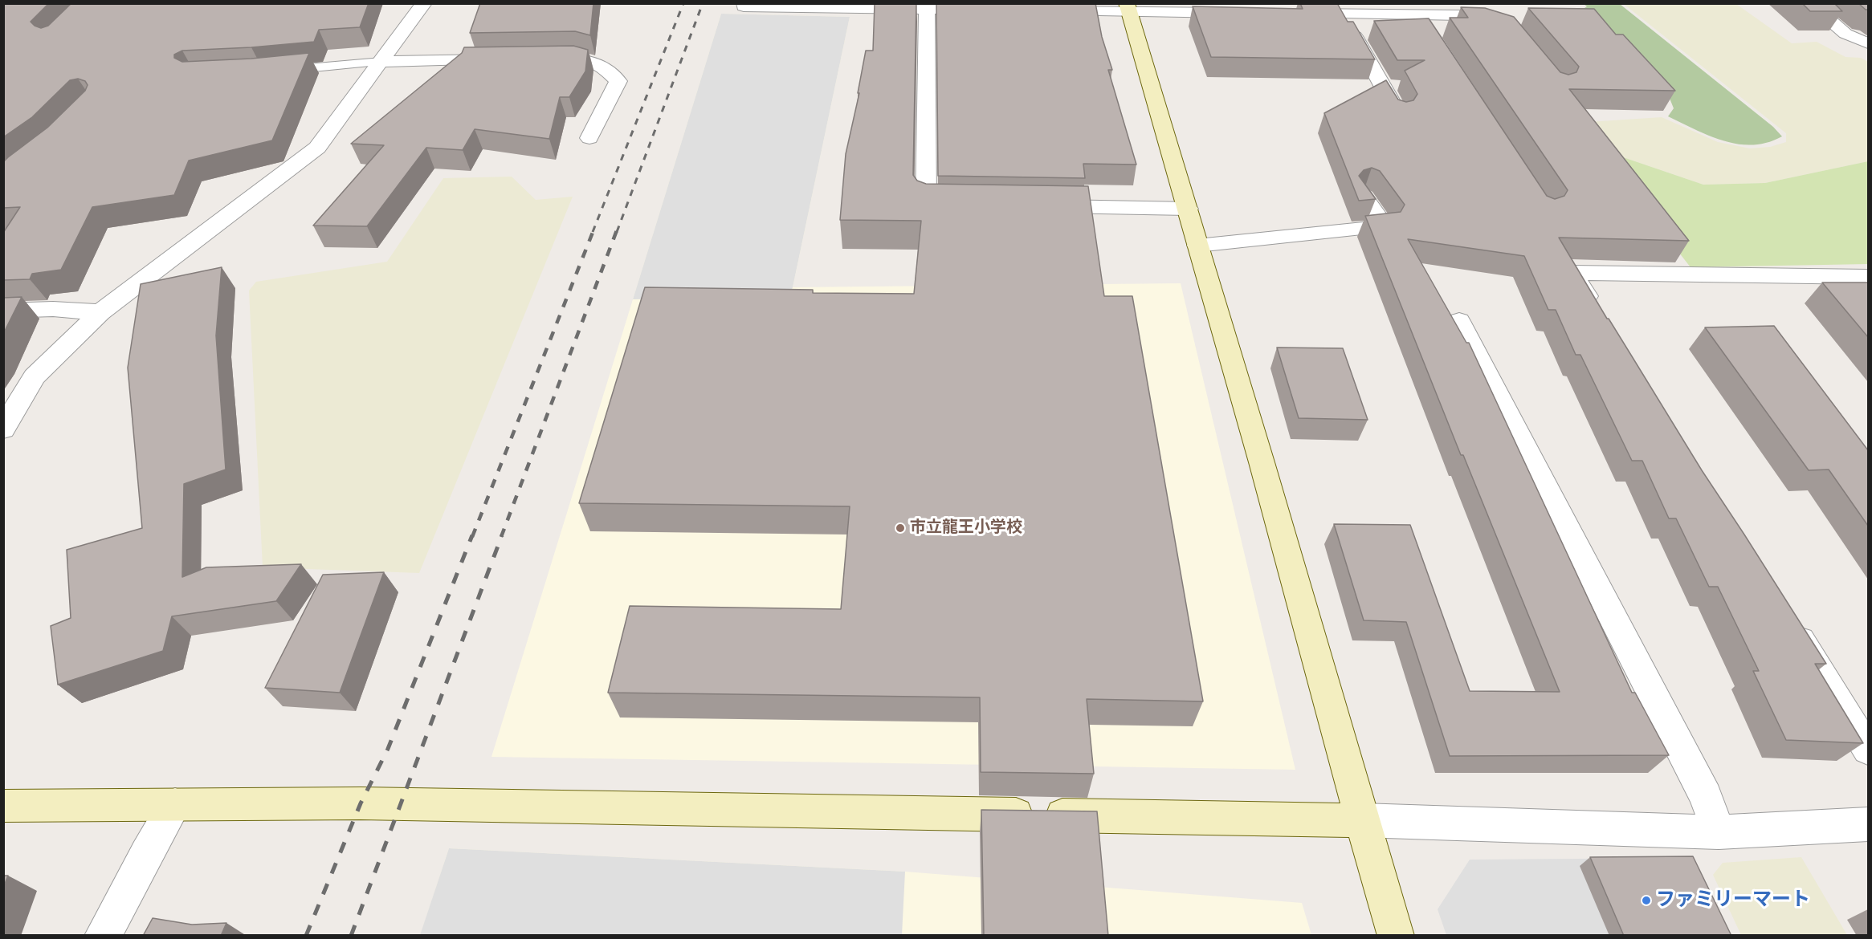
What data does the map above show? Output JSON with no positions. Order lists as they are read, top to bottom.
{
  "places": ["市立龍王小学校", "ファミリーマート"]
}
